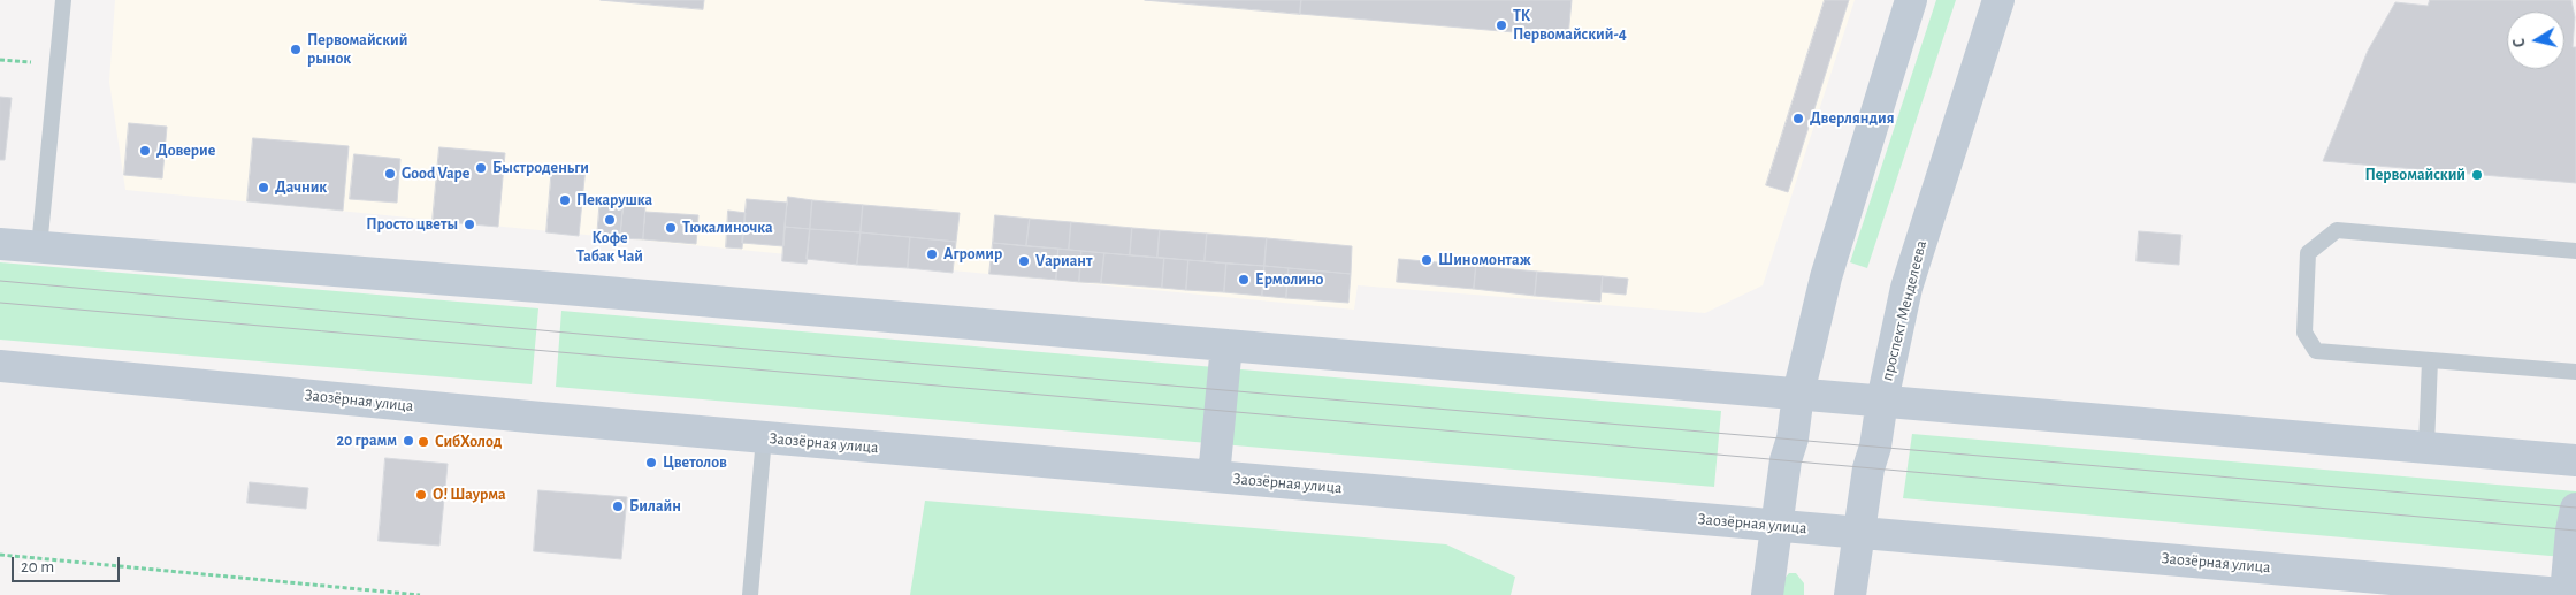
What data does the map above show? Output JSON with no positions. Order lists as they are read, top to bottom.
{
  "streets": {
    "main road": ["проспект Менделеева", "Заозёрная улица"]
  },
  "crossings": [
    ["проспект Менделеева", "Заозёрная улица"]
  ],
  "places": [
    "ТК Первомайский-4",
    "Первомайский рынок",
    "Дверляндия",
    "Доверие",
    "Быстроденьги",
    "Good Vape",
    "Первомайский",
    "Дачник",
    "Пекарушка",
    "Кофе Табак Чай",
    "Просто цветы",
    "Тюкалиночка",
    "Агромир",
    "Шиномонтаж",
    "Vариант",
    "Ермолино",
    "20 грамм",
    "СибХолод",
    "Цветолов",
    "О! Шаурма",
    "Билайн"
  ],
  "scale_bar": "20 m",
  "north": "left"
}
